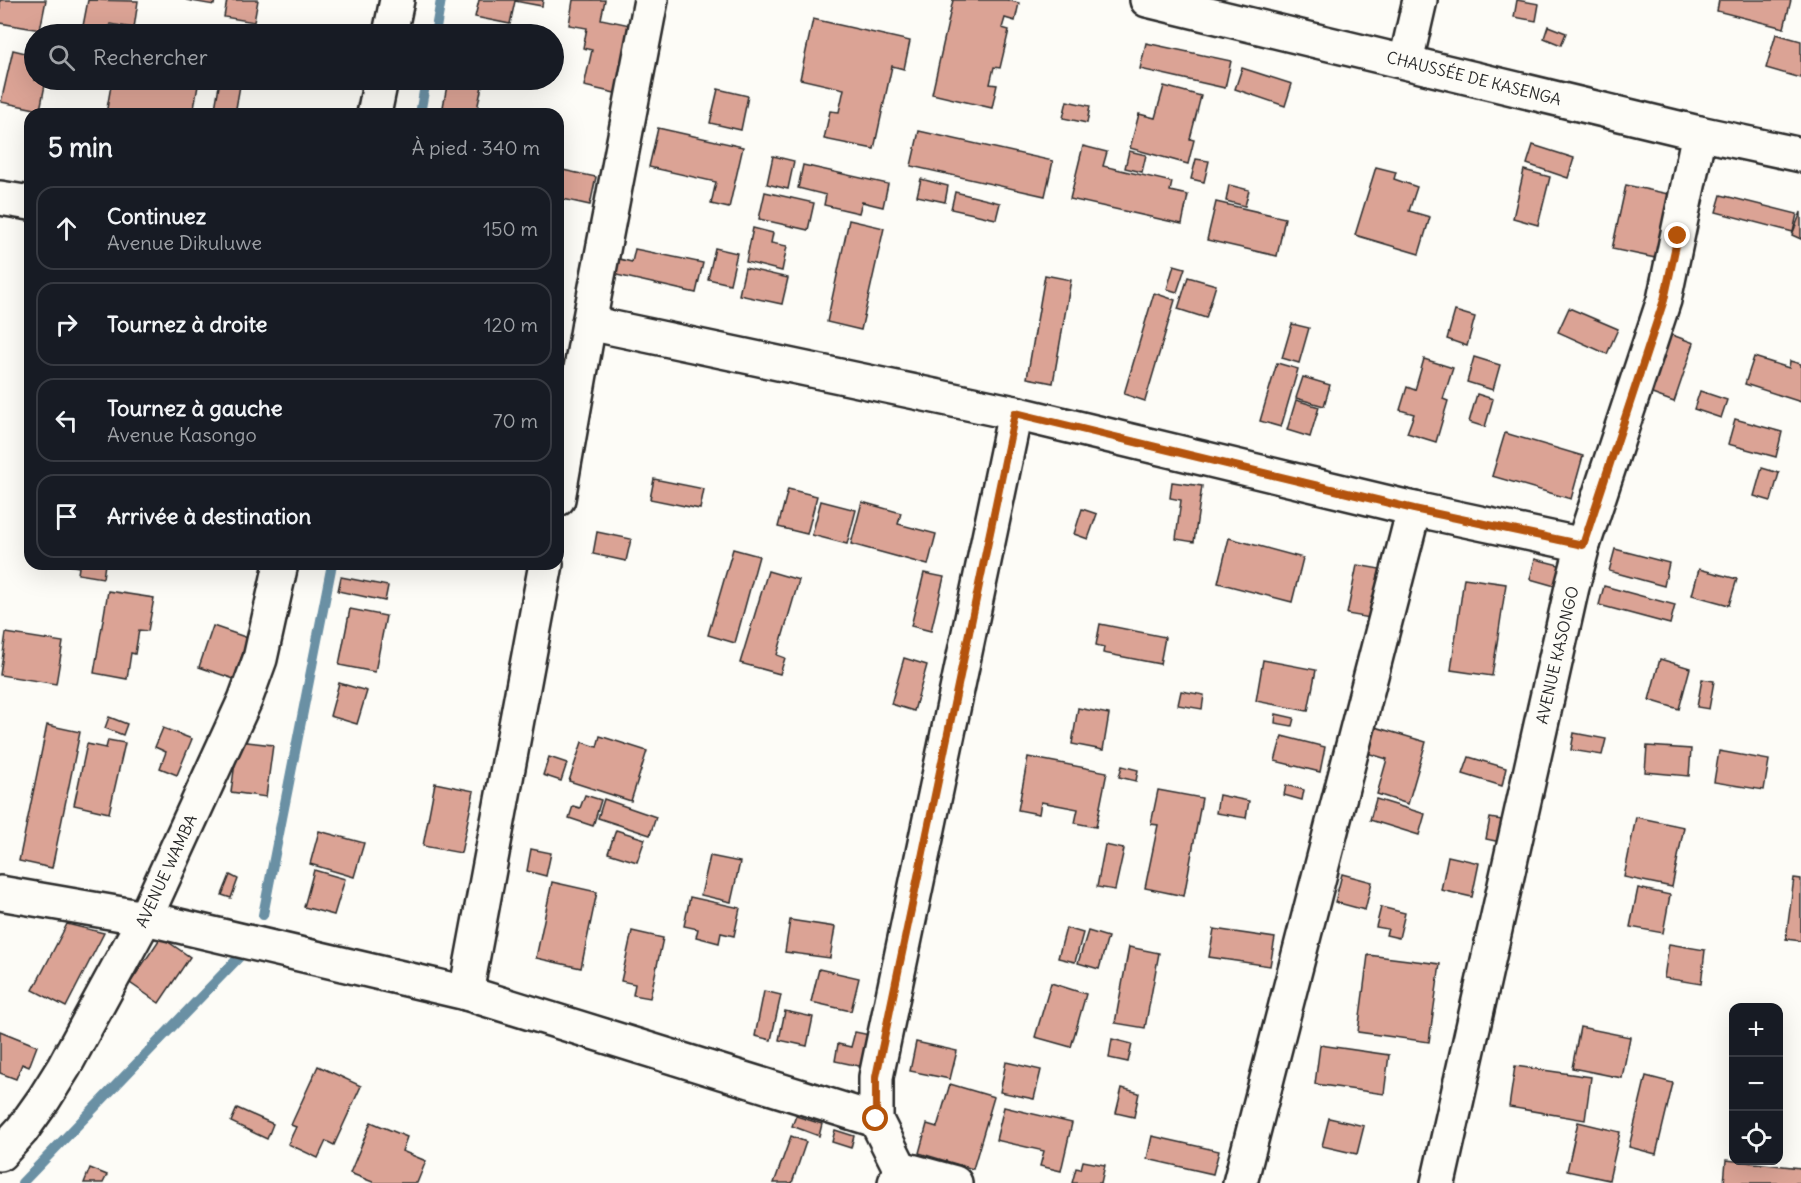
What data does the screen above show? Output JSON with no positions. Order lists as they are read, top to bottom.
{
  "streets": {
    "street": ["CHAUSSÉE DE KASENGA", "AVENUE KASONGO", "AVENUE WAMBA"]
  },
  "crossings": [
    ["CHAUSSÉE DE KASENGA", "AVENUE KASONGO"]
  ],
  "page": {
    "search": "Rechercher",
    "heading": ["5 min", "À pied · 340 m"],
    "list": [
      ["Continuez", "Avenue Dikuluwe", "150 m"],
      ["Tournez à droite", "120 m"],
      ["Tournez à gauche", "Avenue Kasongo", "70 m"],
      "Arrivée à destination"
    ],
    "map_buttons": ["+", "−"]
  }
}
